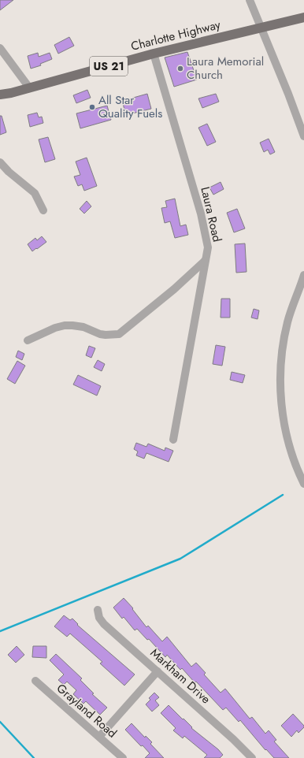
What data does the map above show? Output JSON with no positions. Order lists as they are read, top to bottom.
{
  "streets": {
    "main road": ["Charlotte Highway", "US 21"],
    "street": ["Laura Road", "Markham Drive", "Grayland Road"]
  },
  "crossings": [
    ["Charlotte Highway", "Laura Road"]
  ],
  "places": ["Laura Memorial Church", "All Star Quality Fuels"]
}
